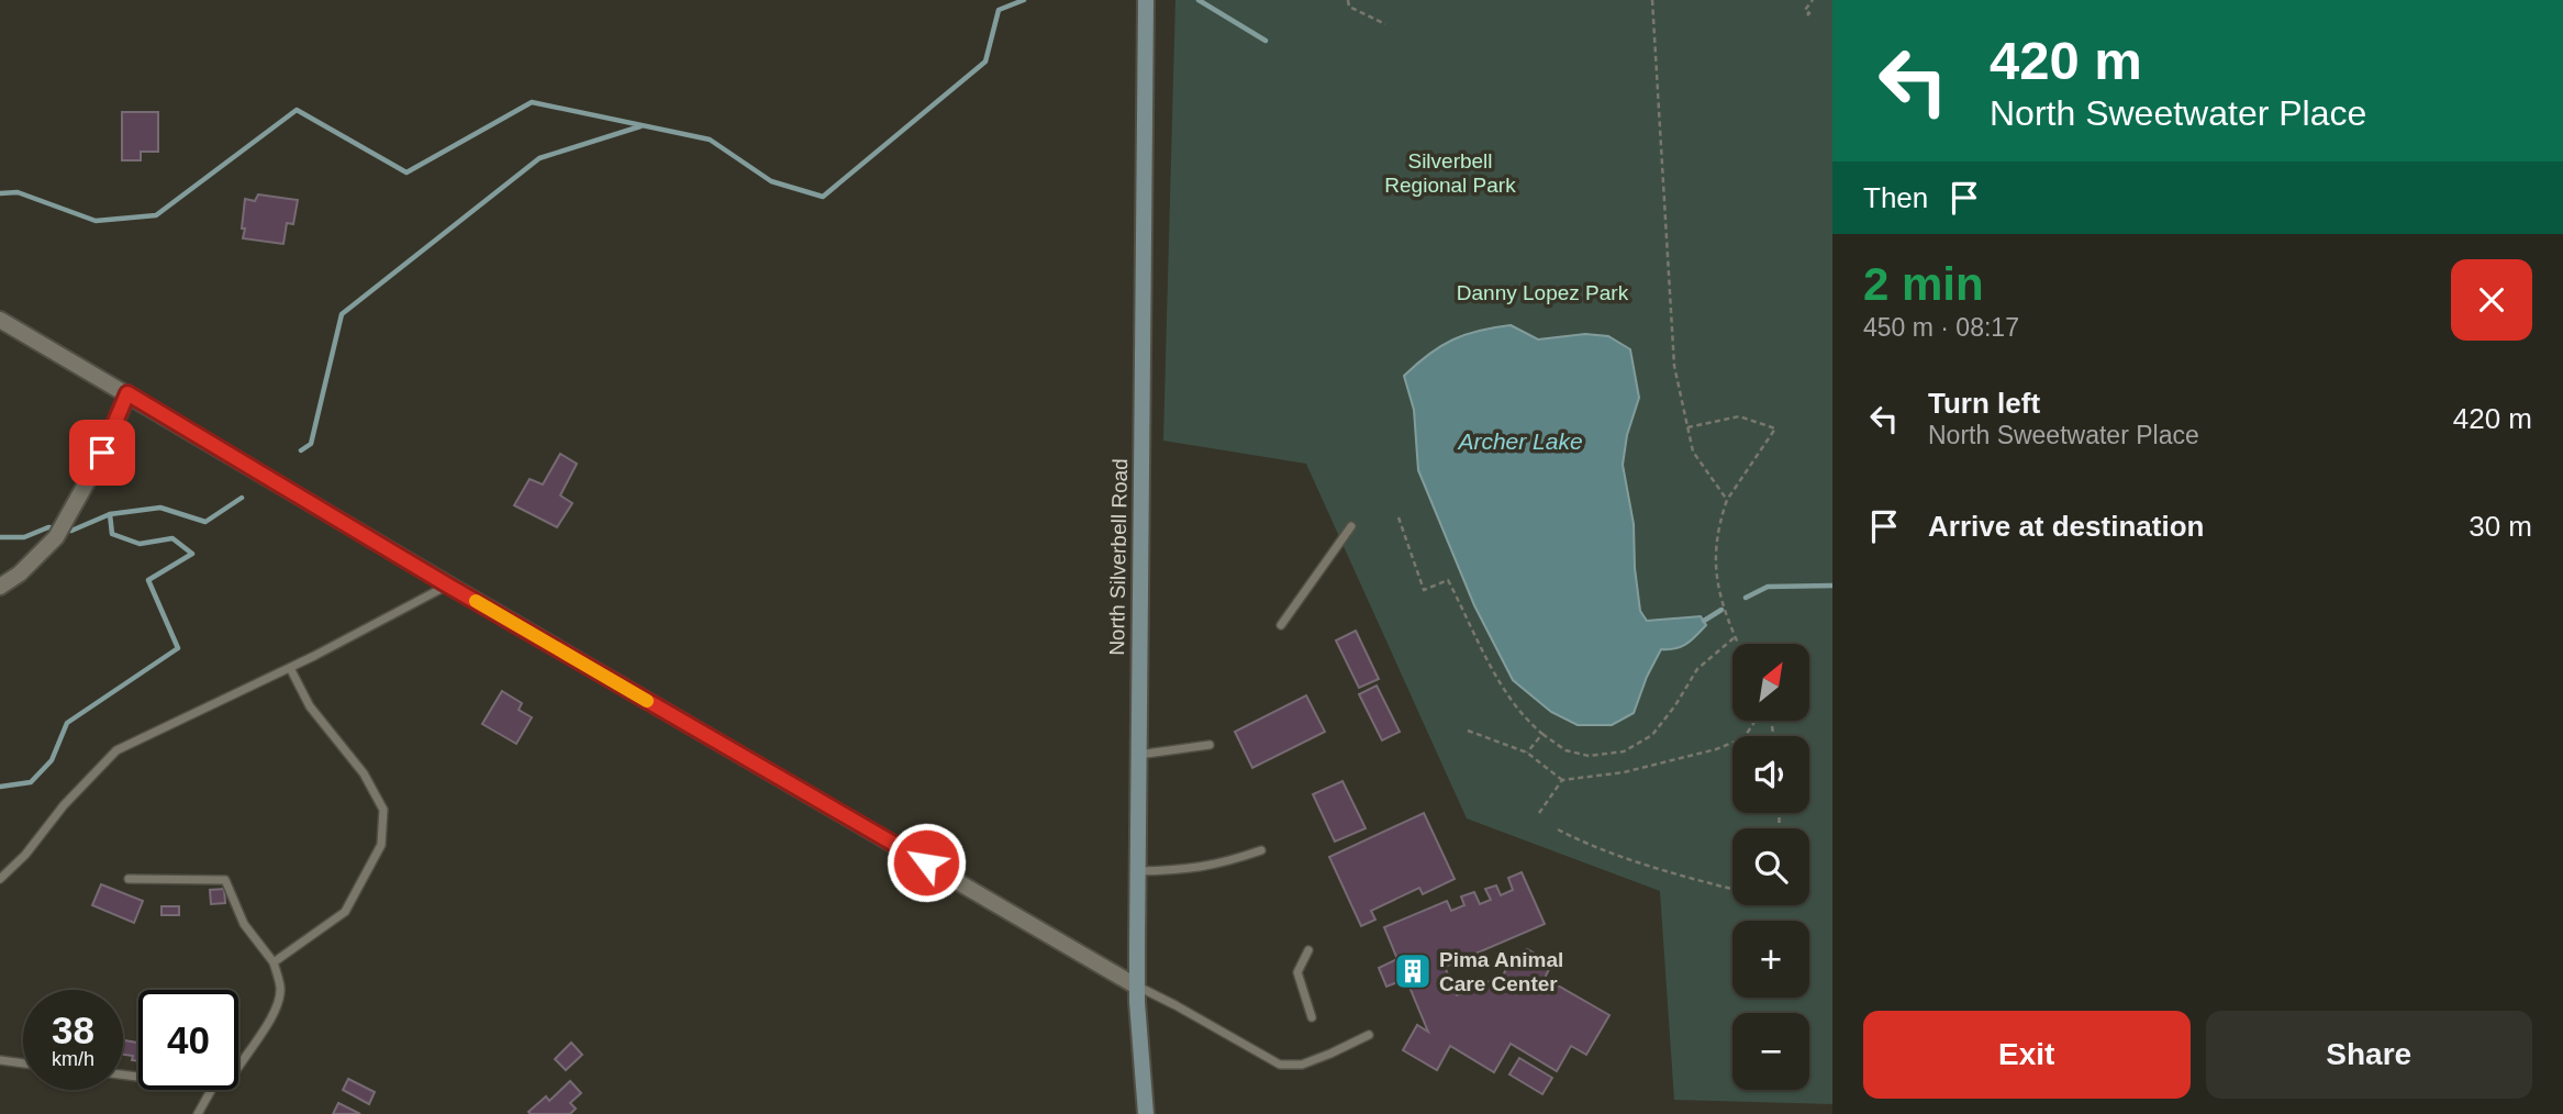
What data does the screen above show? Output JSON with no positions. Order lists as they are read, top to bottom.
{
  "streets": {
    "main road": ["North Silverbell Road"]
  },
  "water": ["Archer Lake"],
  "parks": ["Silverbell Regional Park", "Danny Lopez Park"],
  "places": {
    "building": ["Pima Animal Care Center"]
  },
  "north": "top right",
  "page": {
    "turn": ["420 m", "North Sweetwater Place"],
    "then": "Then",
    "heading": ["2 min", "450 m · 08:17"],
    "list": [
      {
        "name": "Turn left",
        "note": "North Sweetwater Place",
        "value": "420 m"
      },
      {
        "name": "Arrive at destination",
        "value": "30 m"
      }
    ],
    "map_buttons": ["+", "−"],
    "speed": "38 km/h",
    "limit": "40",
    "buttons": ["Exit", "Share"]
  }
}
